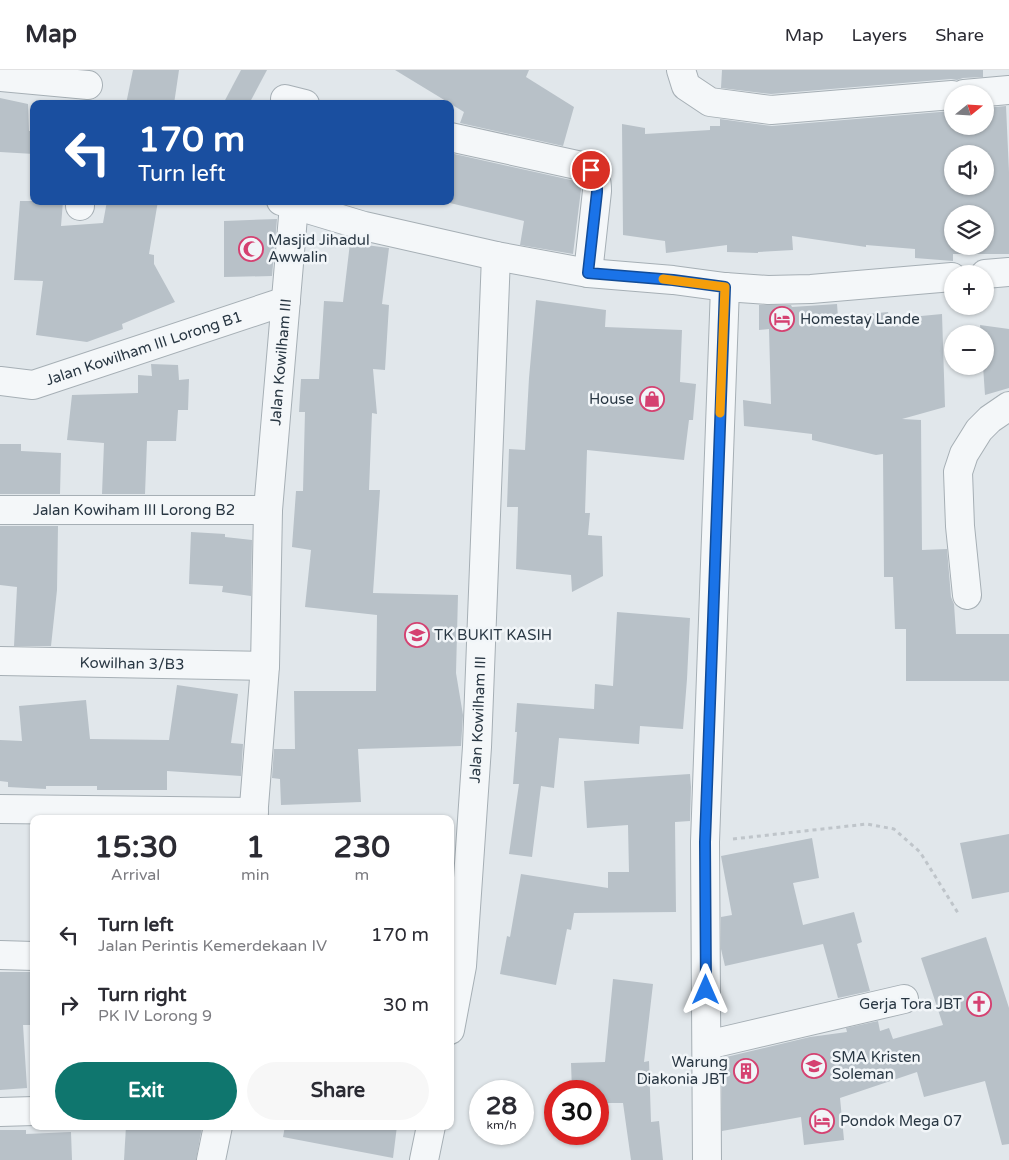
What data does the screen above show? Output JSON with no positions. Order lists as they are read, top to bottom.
{
  "streets": {
    "street": [
      "Jalan Kowilham III Lorong B1",
      "Jalan Kowilham III",
      "Jalan Kowiham III Lorong B2",
      "Kowilhan 3/B3"
    ]
  },
  "crossings": [
    ["Jalan Kowilham III Lorong B1", "Jalan Kowilham III"],
    ["Jalan Kowilham III", "Jalan Kowiham III Lorong B2"],
    ["Jalan Kowilham III", "Kowilhan 3/B3"]
  ],
  "places": {
    "mosque": ["Masjid Jihadul Awwalin"],
    "hotel": ["Homestay Lande", "Pondok Mega 07"],
    "shop": ["House"],
    "school or university": ["TK BUKIT KASIH", "SMA Kristen Soleman"],
    "church": ["Gerja Tora JBT"],
    "building": ["Warung Diakonia JBT"]
  },
  "north": "right",
  "page": {
    "header": "Map",
    "nav": ["Map", "Layers", "Share"],
    "map_buttons": ["+", "−"],
    "turn": ["170 m", "Turn left"],
    "eta": [
      "15:30",
      "Arrival",
      "1",
      "min",
      "230",
      "m"
    ],
    "list": [
      {
        "name": "Turn left",
        "note": "Jalan Perintis Kemerdekaan IV",
        "value": "170 m"
      },
      {
        "name": "Turn right",
        "note": "PK IV Lorong 9",
        "value": "30 m"
      }
    ],
    "buttons": ["Exit", "Share"],
    "speed": "28 km/h",
    "limit": "30"
  }
}
